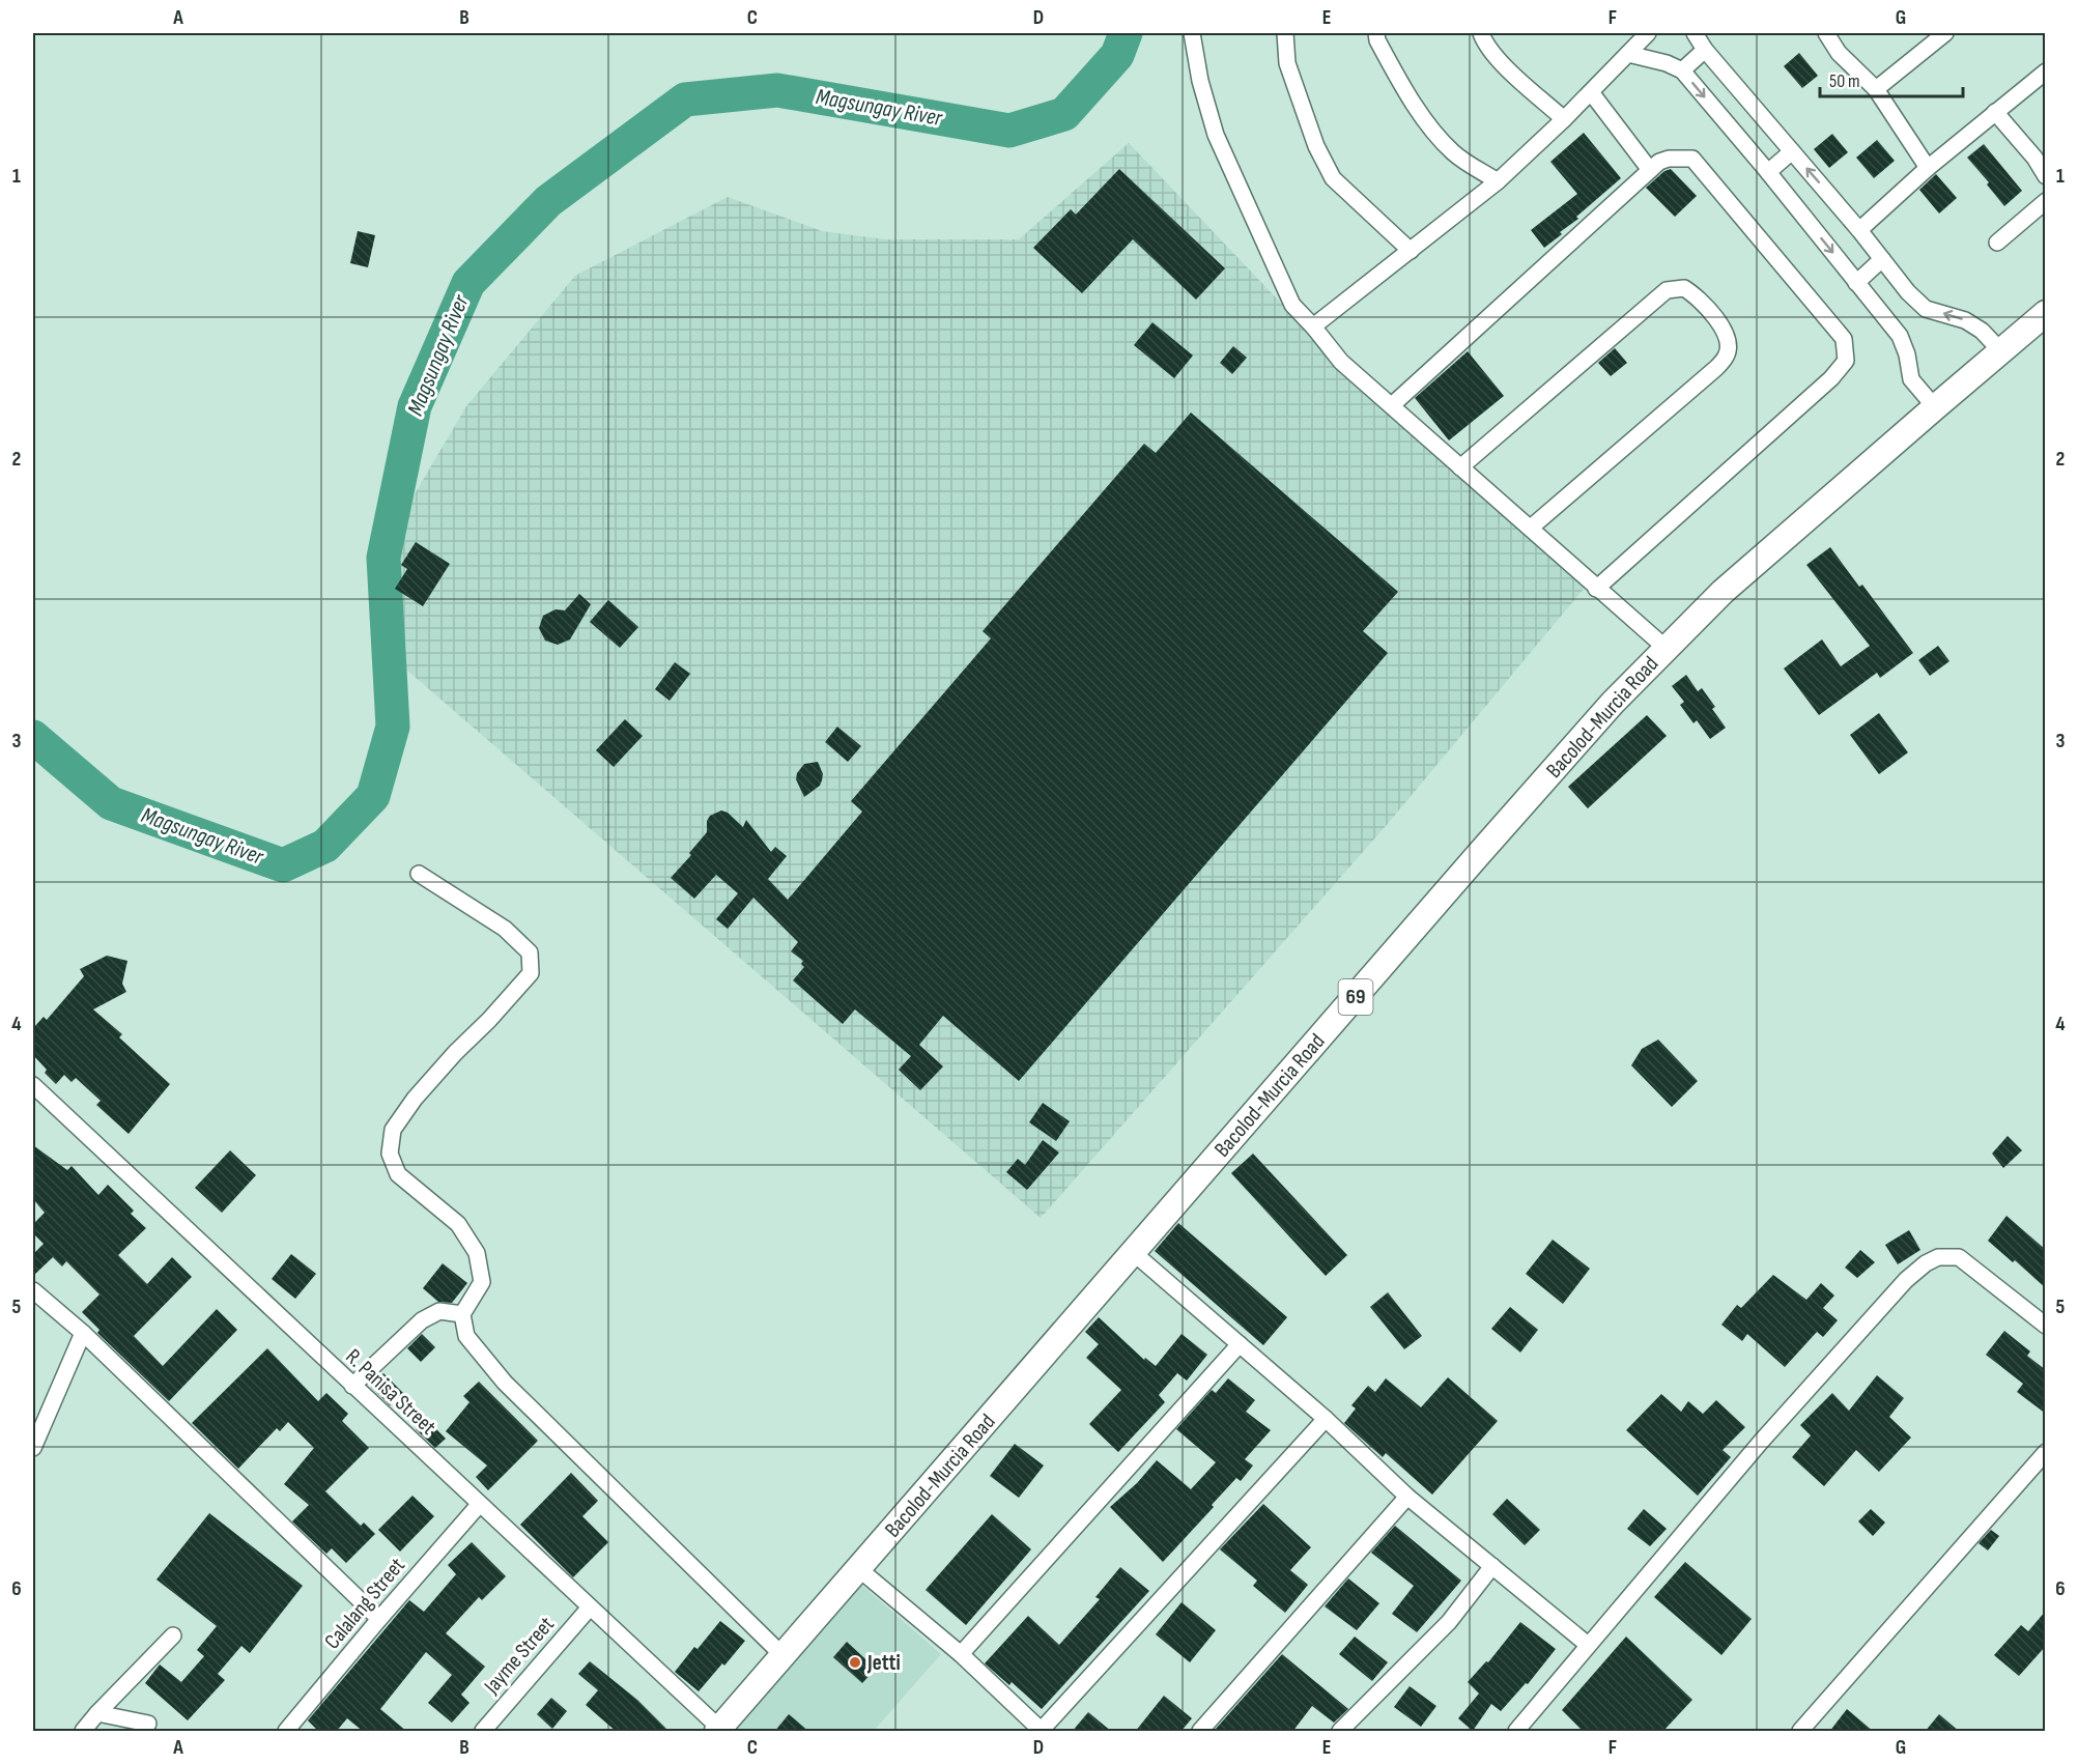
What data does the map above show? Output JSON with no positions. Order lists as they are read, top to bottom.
{
  "streets": {
    "main road": ["Bacolod-Murcia Road", "69"],
    "street": ["R. Panisa Street", "Calalang Street", "Jayme Street"]
  },
  "crossings": [
    ["Bacolod-Murcia Road", "R. Panisa Street"],
    ["R. Panisa Street", "Calalang Street"],
    ["R. Panisa Street", "Jayme Street"]
  ],
  "water": ["Magsungay River"],
  "places": ["Jetti"],
  "scale_bar": "50 m",
  "grid": {
    "columns": [
      "A",
      "B",
      "C",
      "D",
      "E",
      "F",
      "G"
    ],
    "rows": [
      "1",
      "2",
      "3",
      "4",
      "5",
      "6"
    ]
  }
}
